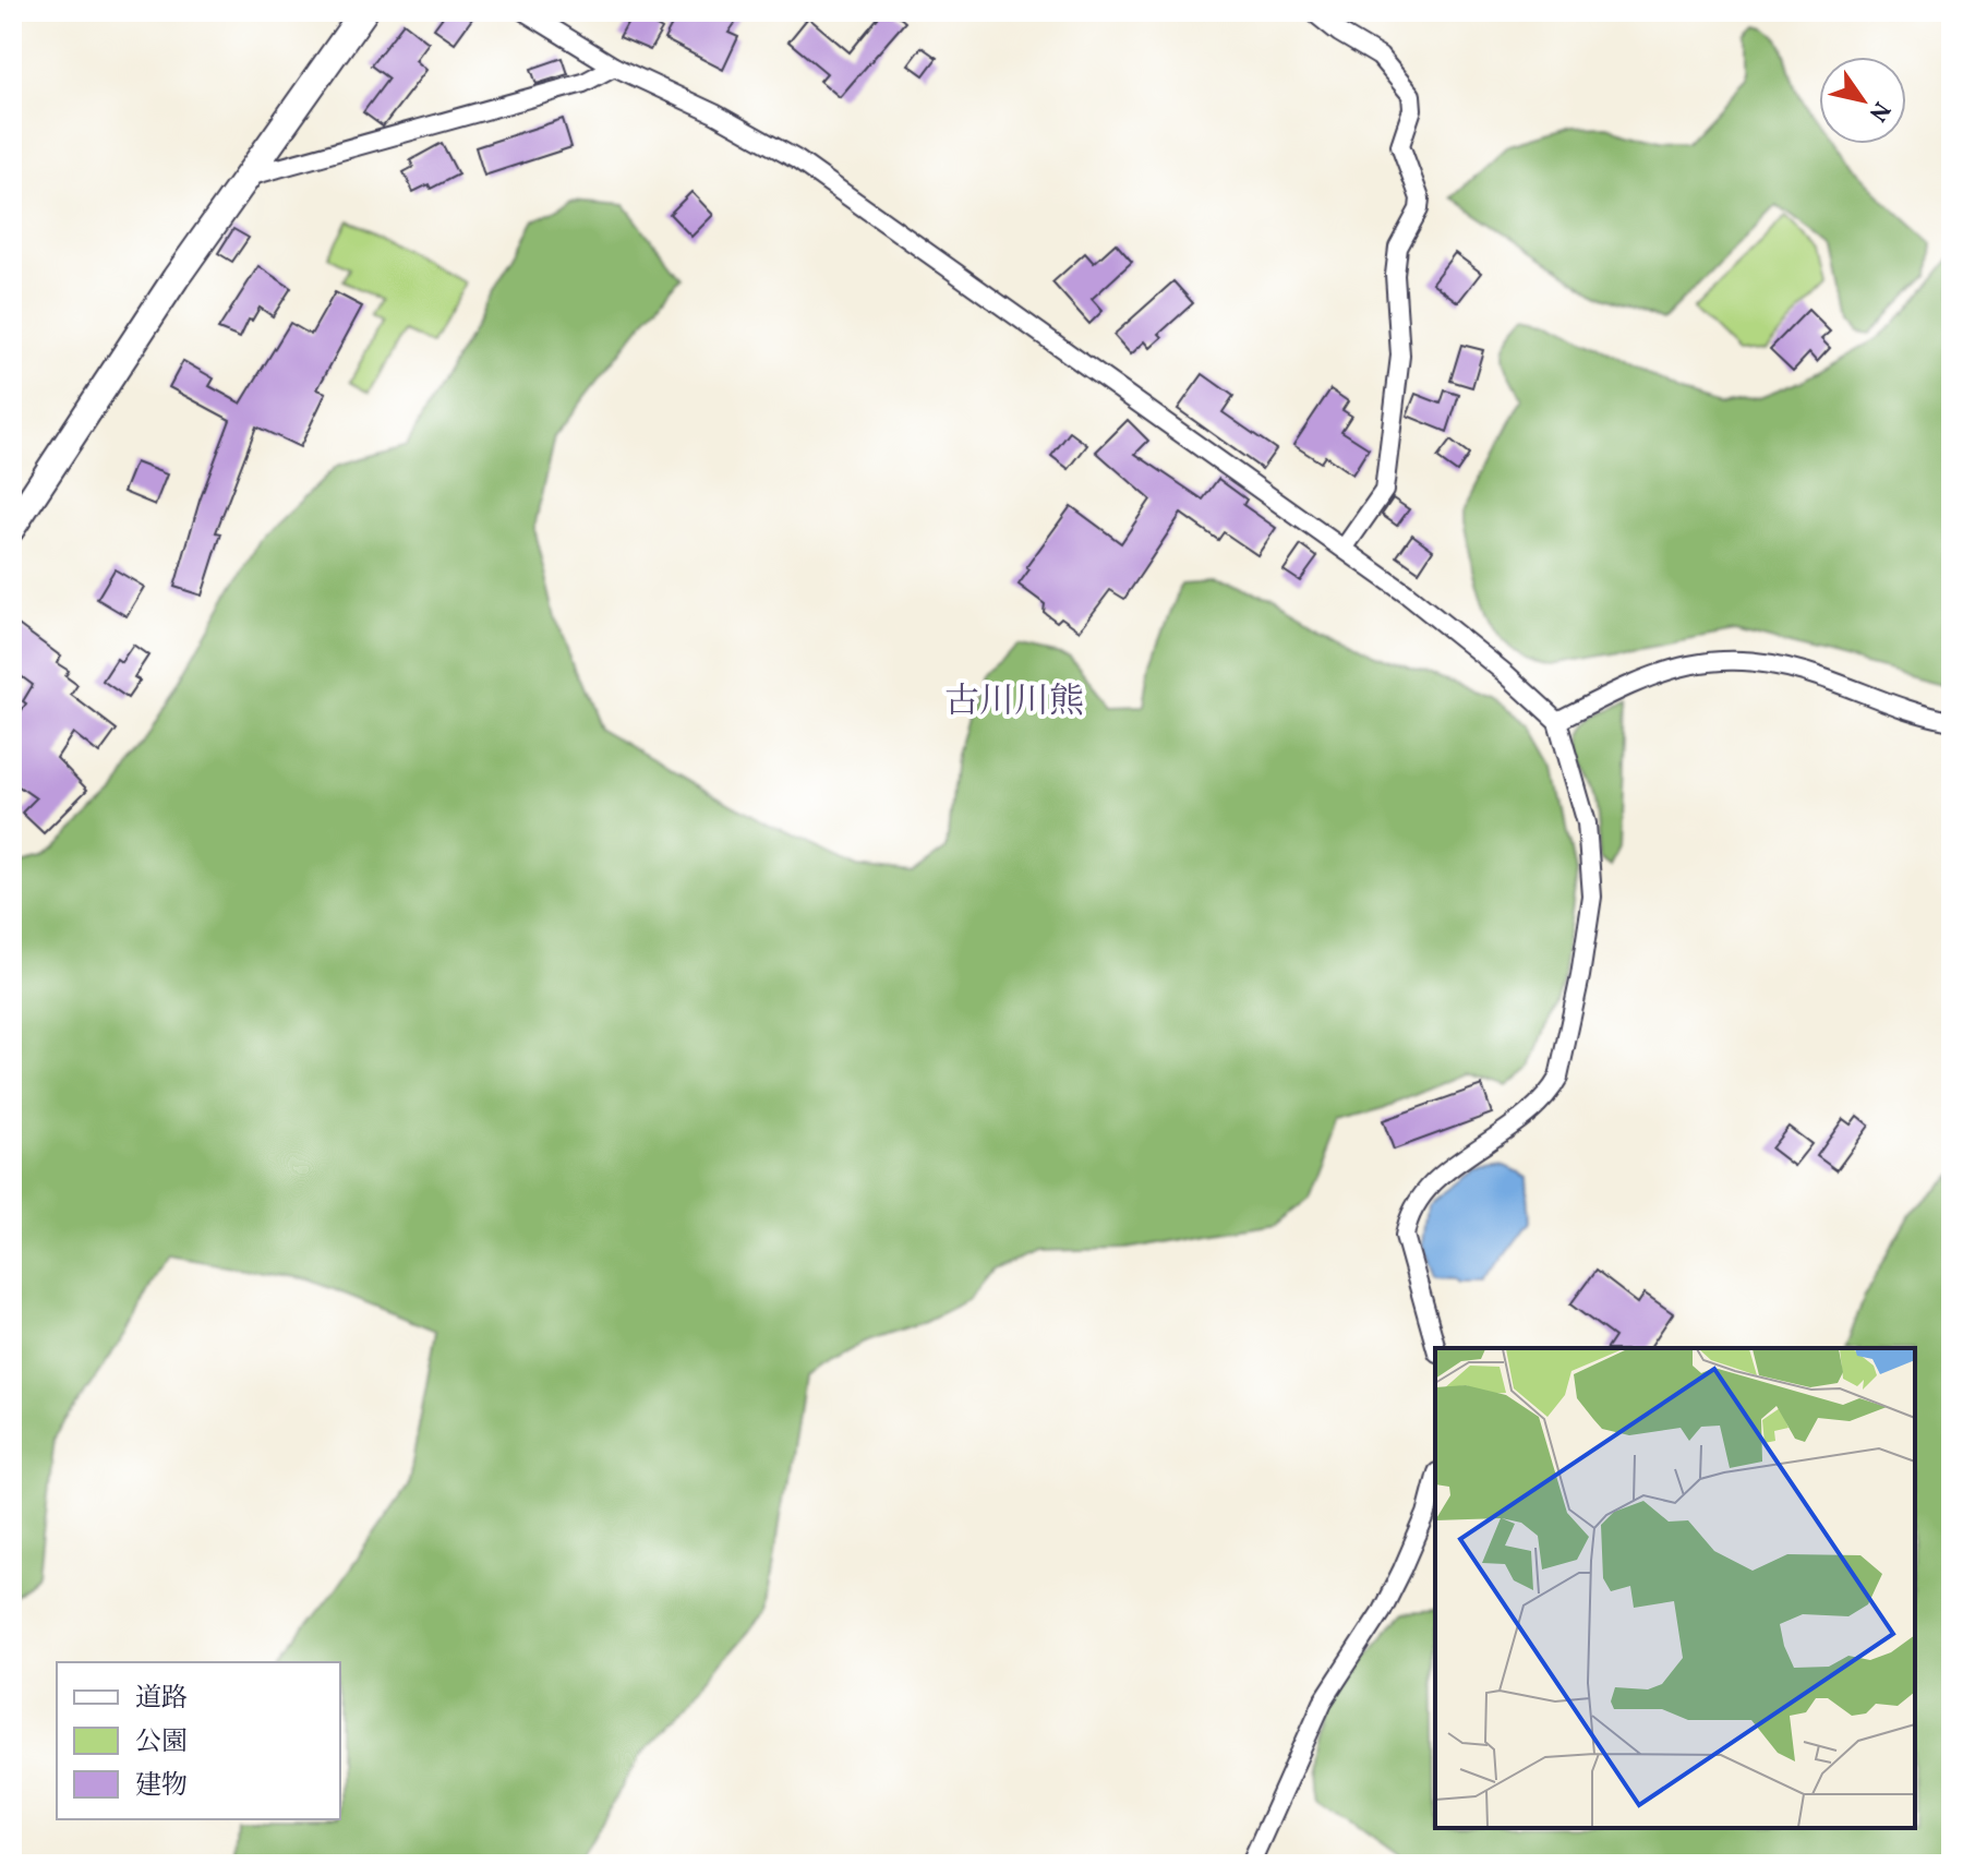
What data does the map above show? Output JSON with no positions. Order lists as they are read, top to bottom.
{
  "districts": ["古川川熊"],
  "legend": ["道路", "公園", "建物"],
  "north": "bottom right"
}
